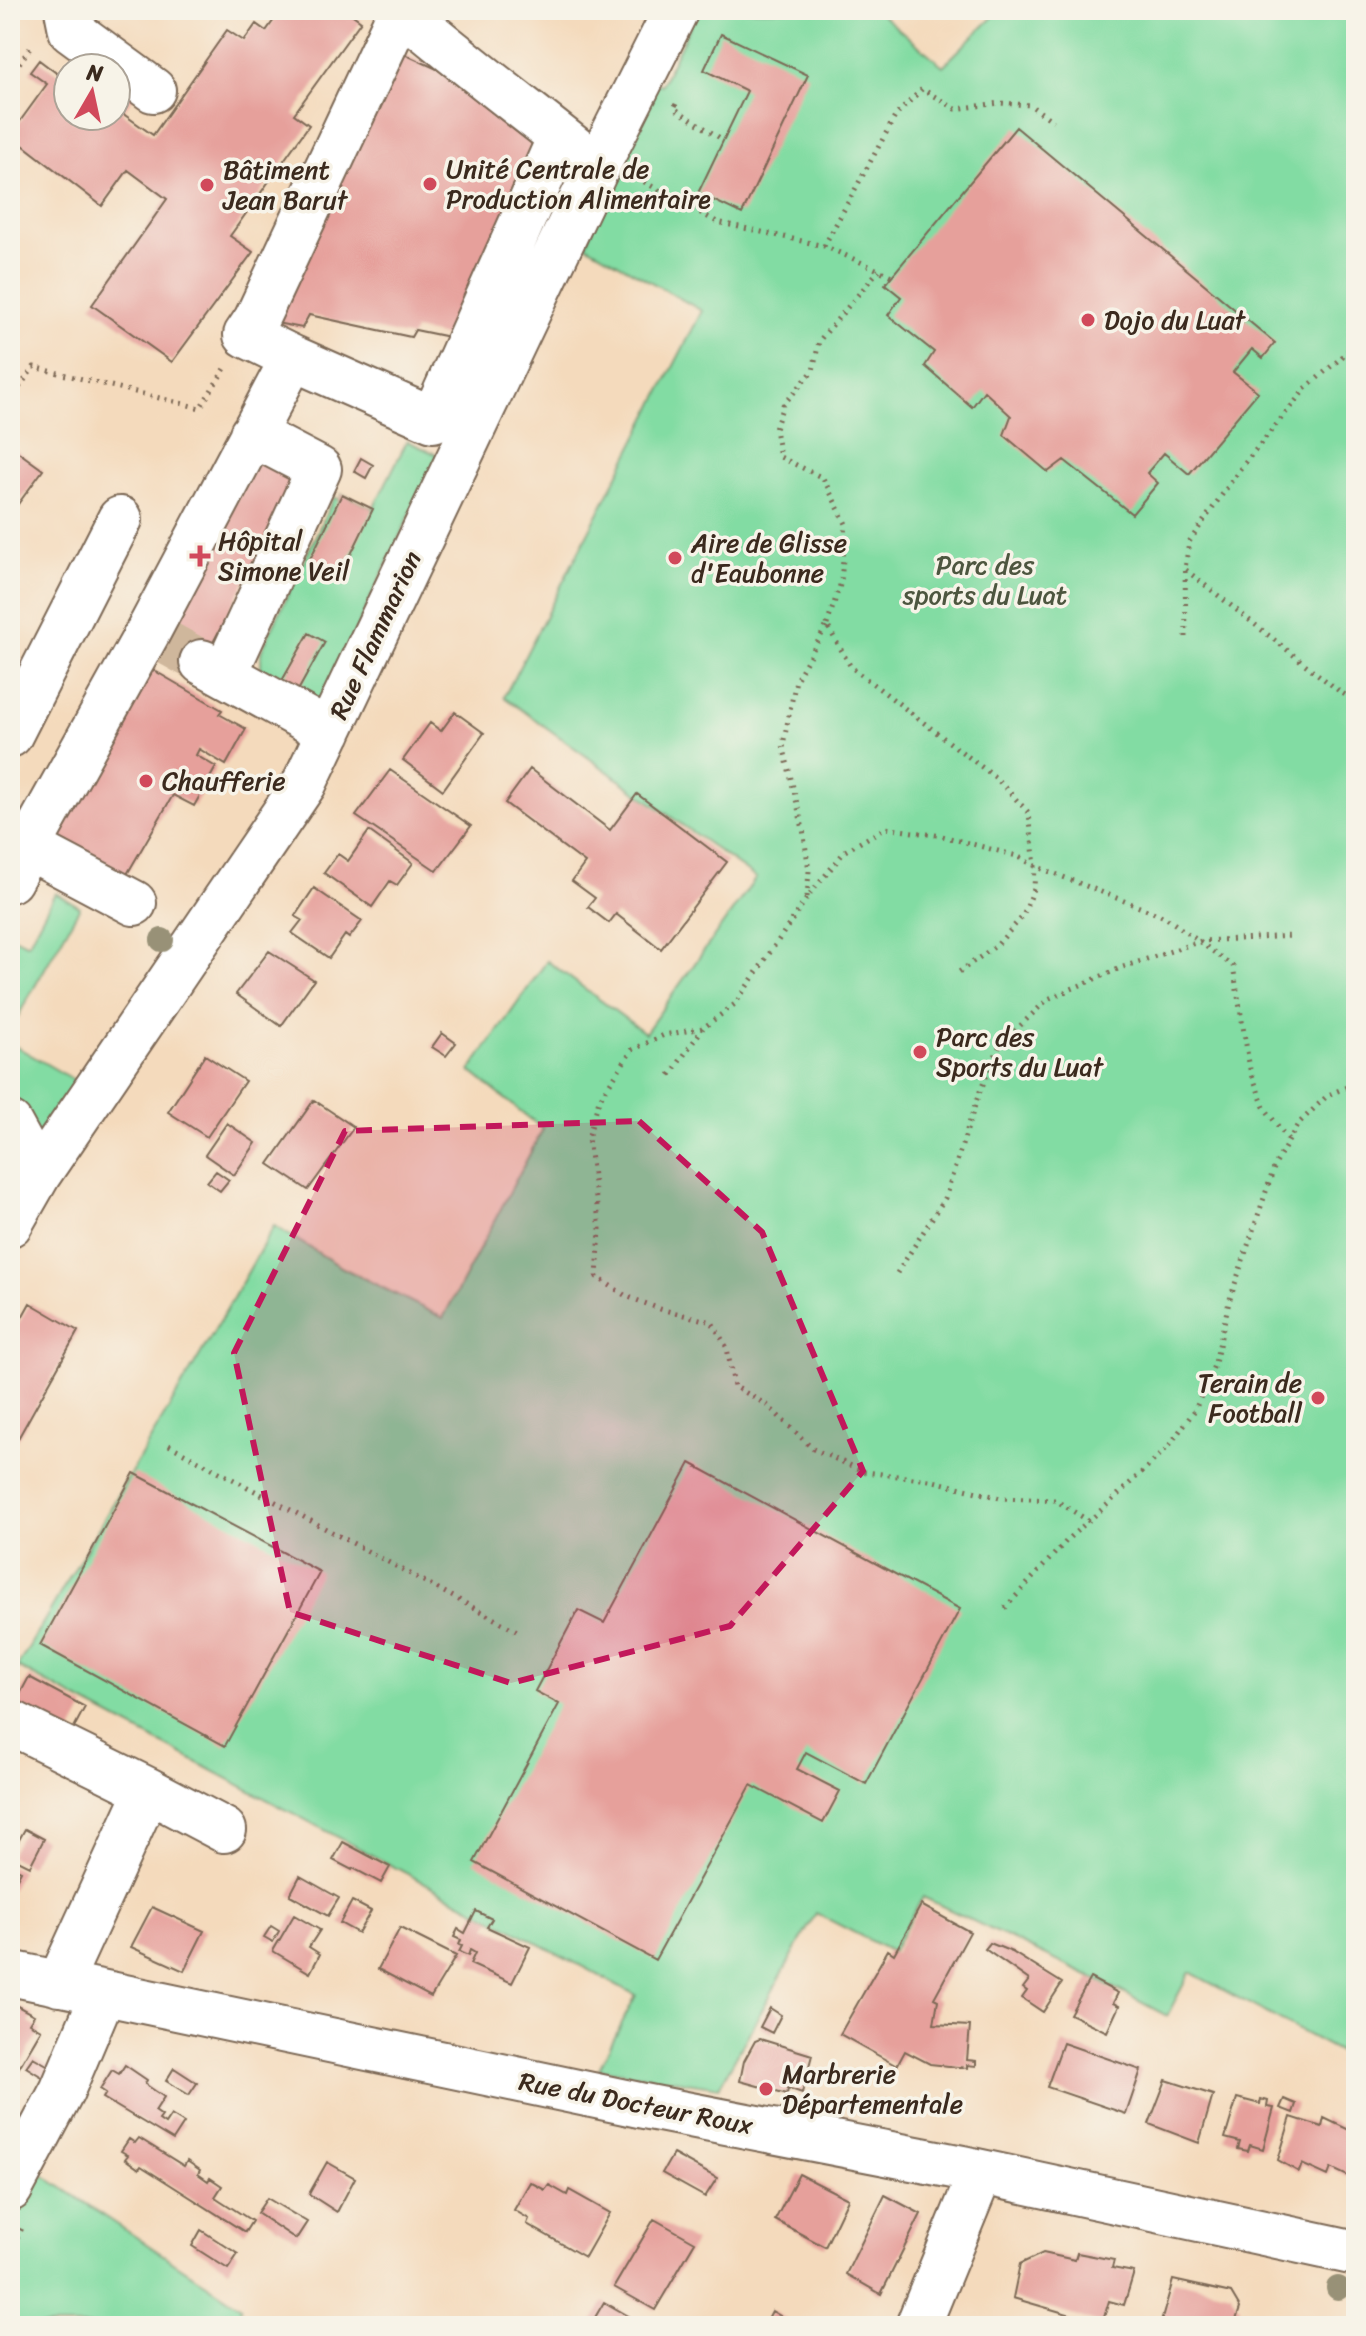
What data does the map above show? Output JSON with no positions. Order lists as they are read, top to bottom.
{
  "streets": {
    "street": ["Rue Flammarion", "Rue du Docteur Roux"]
  },
  "parks": ["Parc des sports du Luat"],
  "places": {
    "other": [
      "Unité Centrale de Production Alimentaire",
      "Bâtiment Jean Barut",
      "Dojo du Luat",
      "Aire de Glisse d'Eaubonne",
      "Chaufferie",
      "Parc des Sports du Luat",
      "Terain de Football",
      "Marbrerie Départementale"
    ],
    "health": ["Hôpital Simone Veil"]
  },
  "north": "top"
}
